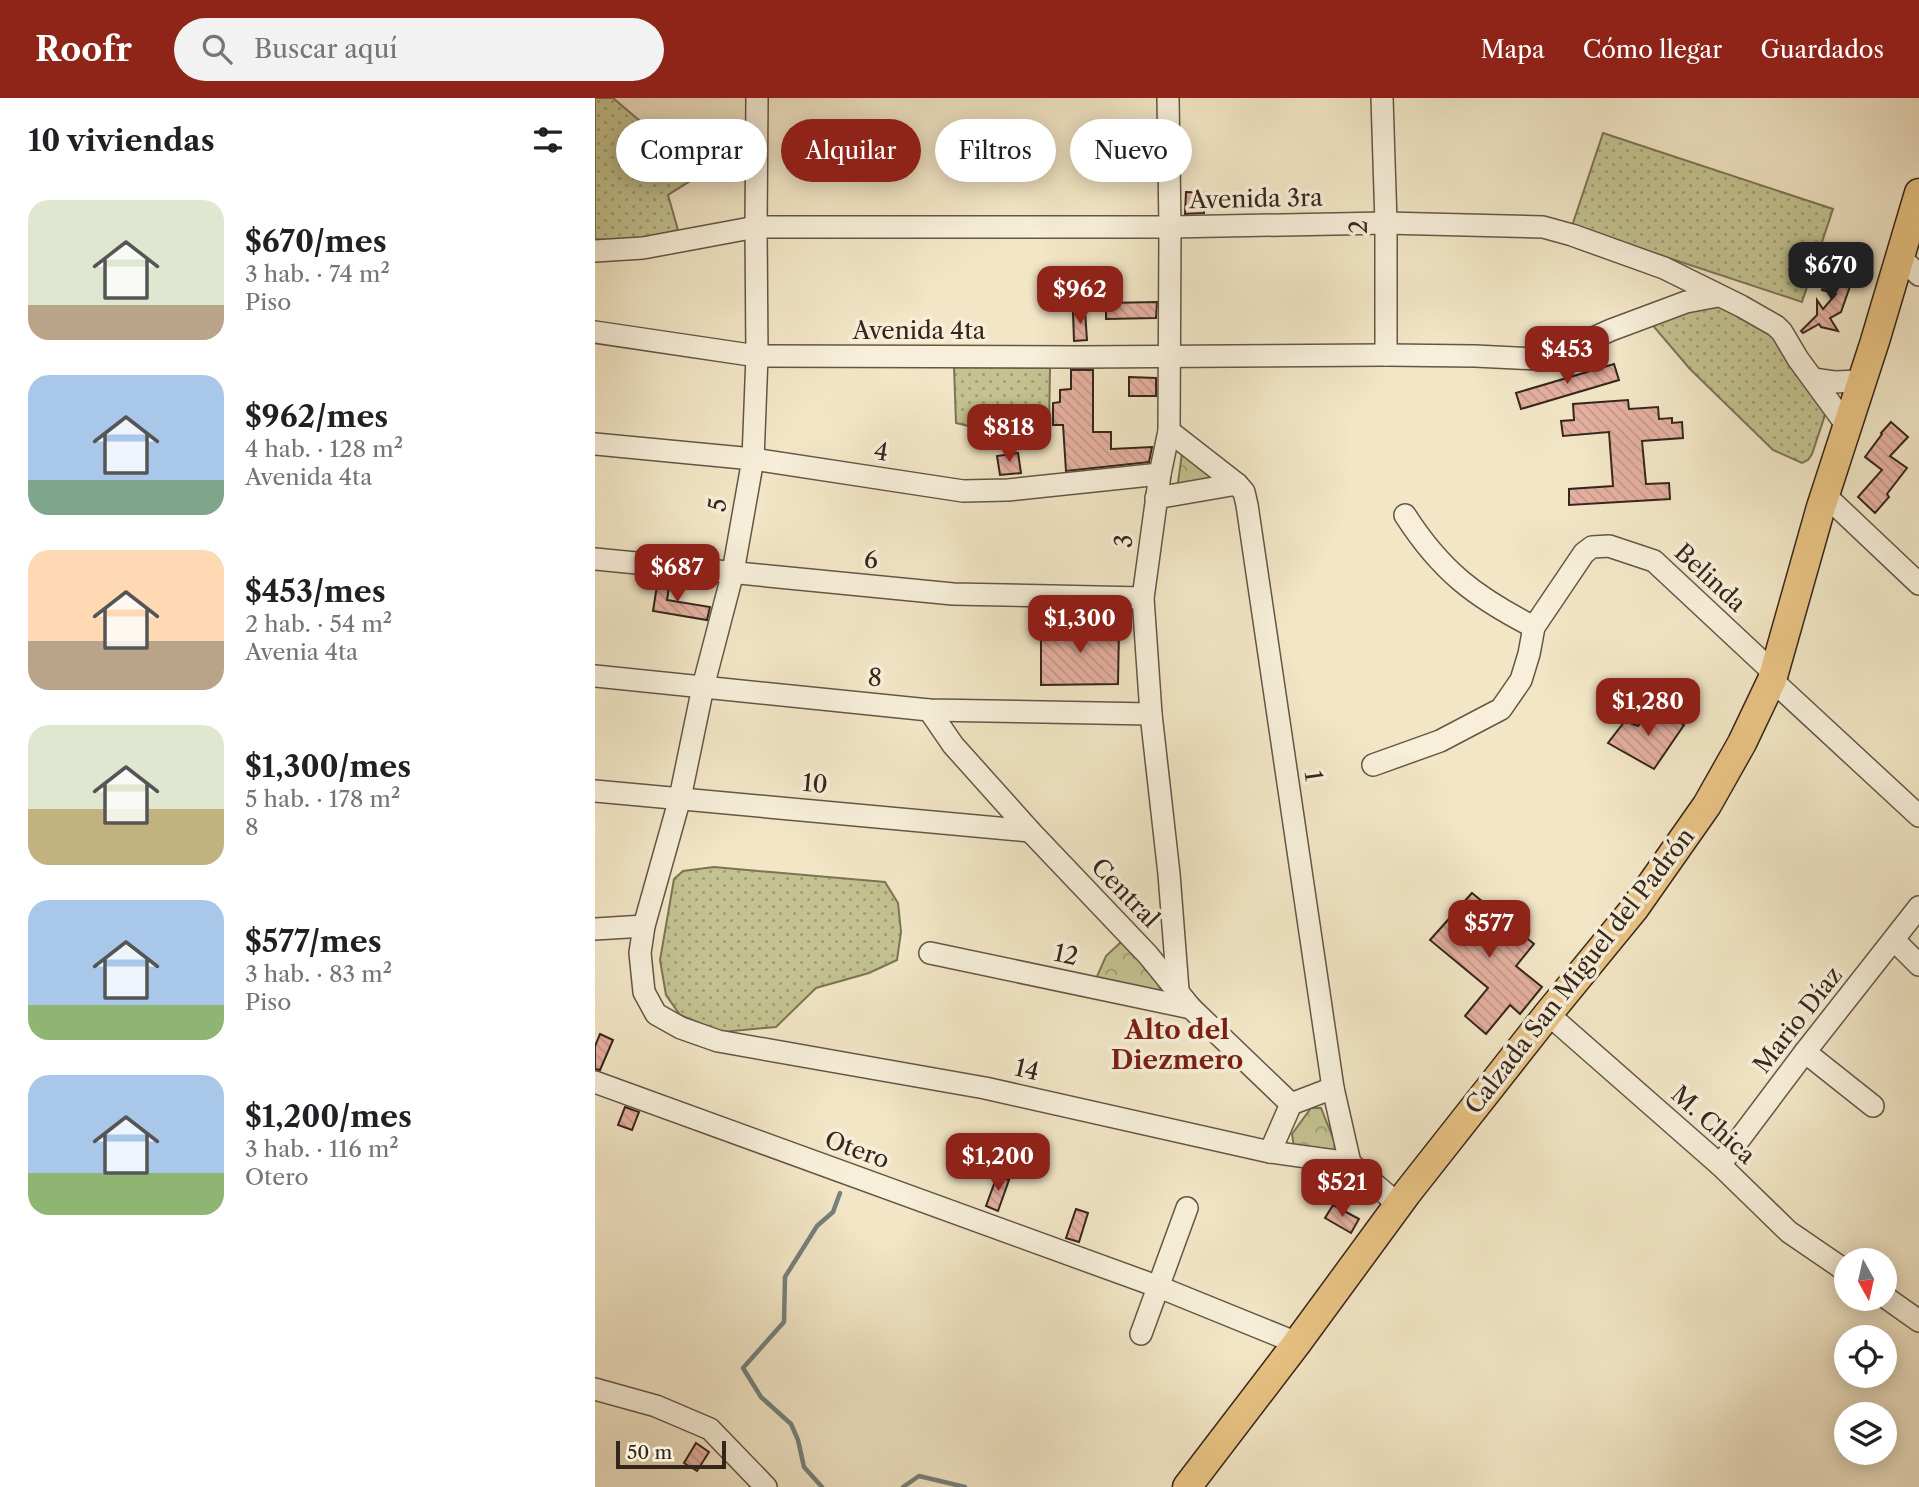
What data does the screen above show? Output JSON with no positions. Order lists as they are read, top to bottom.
{
  "streets": {
    "main road": ["Calzada San Miguel del Padrón"],
    "street": [
      "Avenida 3ra",
      "2",
      "Avenida 4ta",
      "4",
      "5",
      "3",
      "6",
      "Belinda",
      "8",
      "1",
      "10",
      "Central",
      "12",
      "Mario Díaz",
      "14",
      "M. Chica",
      "Otero"
    ]
  },
  "crossings": [
    ["Avenida 3ra", "2"],
    ["Avenida 3ra", "Avenida 4ta"],
    ["Avenida 3ra", "5"],
    ["Avenida 3ra", "3"],
    ["Avenida 3ra", "Calzada San Miguel del Padrón"],
    ["2", "Avenida 4ta"],
    ["Avenida 4ta", "5"],
    ["Avenida 4ta", "3"],
    ["4", "5"],
    ["4", "3"],
    ["5", "6"],
    ["5", "8"],
    ["5", "10"],
    ["5", "14"],
    ["3", "6"],
    ["3", "8"],
    ["3", "Central"],
    ["Belinda", "Calzada San Miguel del Padrón"],
    ["8", "Central"],
    ["1", "14"],
    ["10", "Central"],
    ["Central", "12"],
    ["Calzada San Miguel del Padrón", "M. Chica"],
    ["Calzada San Miguel del Padrón", "Otero"],
    ["Mario Díaz", "M. Chica"]
  ],
  "districts": ["Alto del Diezmero"],
  "scale_bar": "50 m",
  "north": "bottom",
  "page": {
    "header": "Roofr",
    "search": "Buscar aquí",
    "nav": ["Mapa", "Cómo llegar", "Guardados"],
    "heading": "10 viviendas",
    "chip": [
      "Comprar",
      "Alquilar",
      "Filtros",
      "Nuevo"
    ],
    "list": [
      {
        "name": "$670/mes",
        "note": "3 hab. · 74 m² · Piso"
      },
      {
        "name": "$962/mes",
        "note": "4 hab. · 128 m² · Avenida 4ta"
      },
      {
        "name": "$453/mes",
        "note": "2 hab. · 54 m² · Avenia 4ta"
      },
      {
        "name": "$1,300/mes",
        "note": "5 hab. · 178 m² · 8"
      },
      {
        "name": "$577/mes",
        "note": "3 hab. · 83 m² · Piso"
      },
      {
        "name": "$1,200/mes",
        "note": "3 hab. · 116 m² · Otero"
      }
    ],
    "price": [
      "$670",
      "$962",
      "$453",
      "$818",
      "$687",
      "$1,300",
      "$1,280",
      "$577",
      "$1,200",
      "$521"
    ],
    "scale": "50 m"
  }
}
